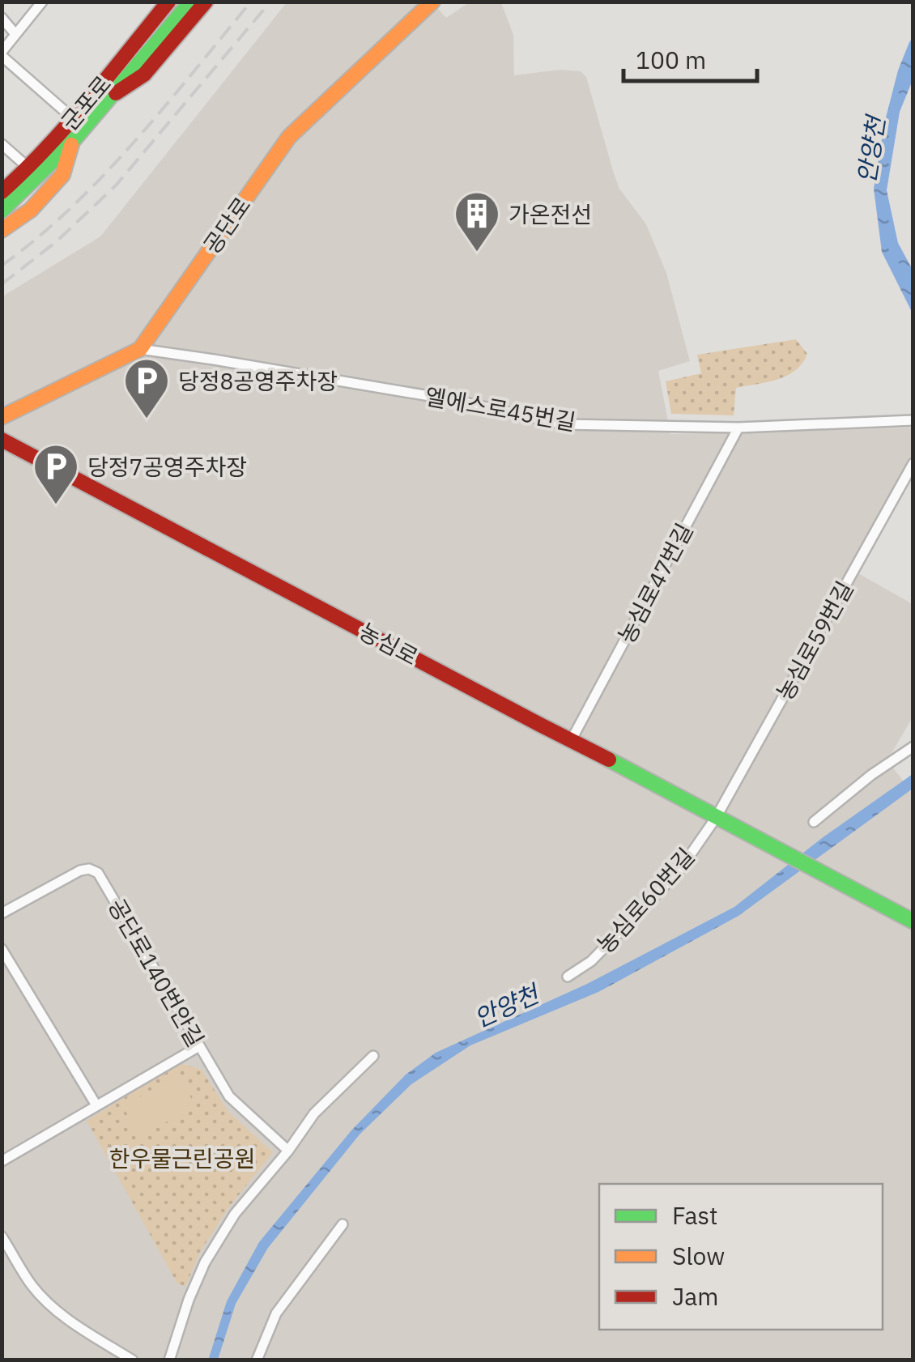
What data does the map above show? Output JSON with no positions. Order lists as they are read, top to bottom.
{
  "streets": {
    "street": [
      "군포로",
      "공단로",
      "엘에스로45번길",
      "농심로47번길",
      "농심로59번길",
      "농심로",
      "농심로60번길",
      "공단로140번안길"
    ]
  },
  "crossings": [
    ["공단로", "엘에스로45번길"],
    ["엘에스로45번길", "농심로47번길"],
    ["농심로47번길", "농심로"],
    ["농심로59번길", "농심로"],
    ["농심로59번길", "농심로60번길"],
    ["농심로", "농심로60번길"]
  ],
  "water": ["안양천"],
  "parks": ["한우물근린공원"],
  "places": {
    "building": ["가온전선"],
    "parking": ["당정8공영주차장", "당정7공영주차장"]
  },
  "legend": ["Fast", "Slow", "Jam"],
  "scale_bar": "100 m"
}
